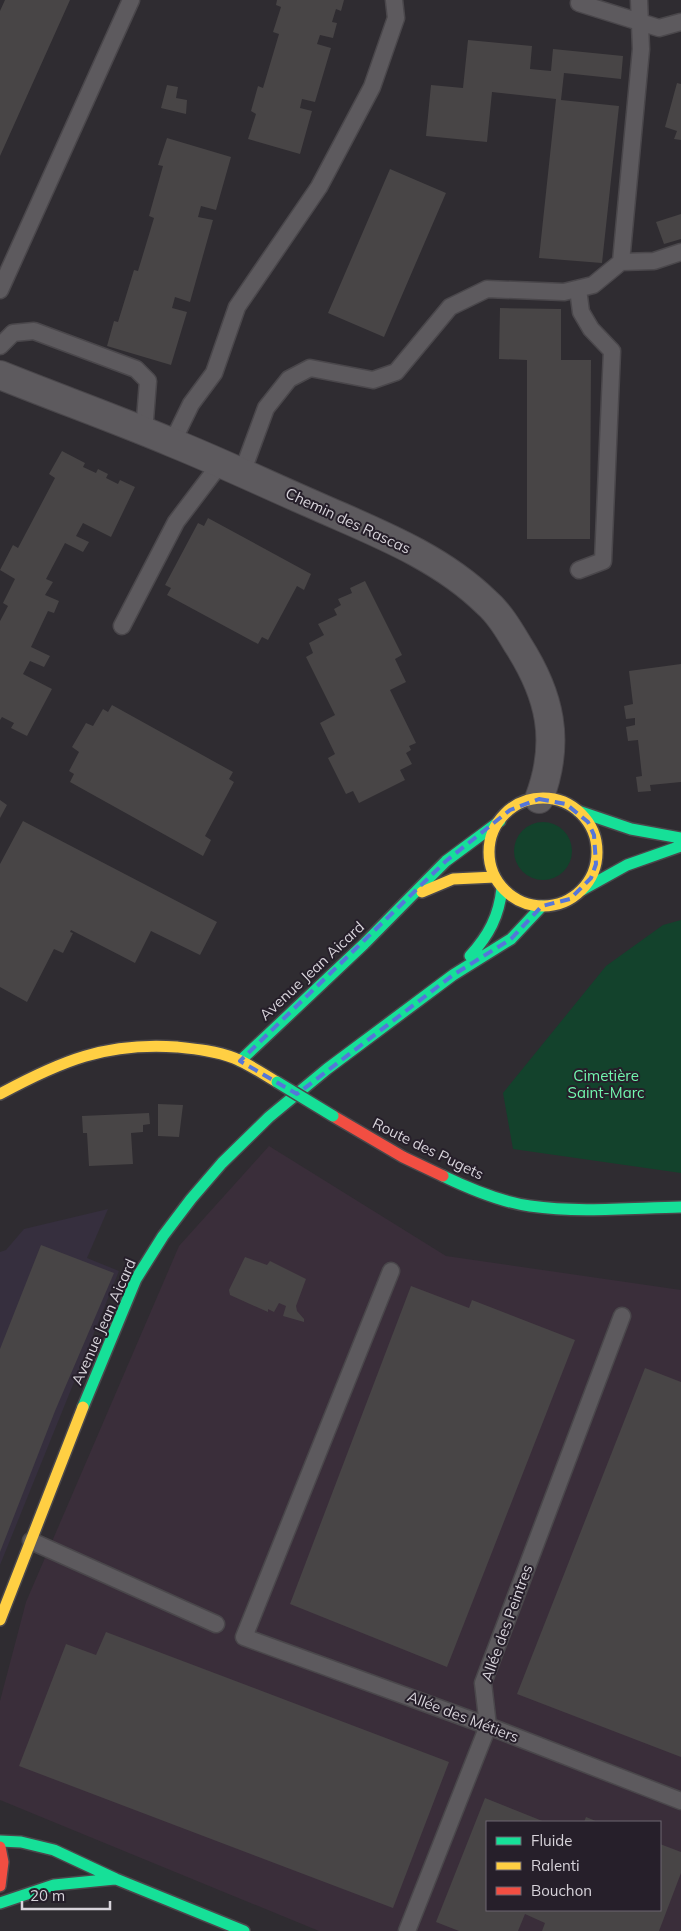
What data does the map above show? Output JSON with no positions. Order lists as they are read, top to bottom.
{
  "streets": {
    "street": ["Chemin des Rascas", "Avenue Jean Aicard", "Route des Pugets"],
    "lane": ["Allée des Peintres", "Allée des Métiers"]
  },
  "crossings": [
    ["Chemin des Rascas", "Avenue Jean Aicard"],
    ["Avenue Jean Aicard", "Route des Pugets"],
    ["Allée des Peintres", "Allée des Métiers"]
  ],
  "parks": ["Cimetière Saint-Marc"],
  "legend": ["Fluide", "Ralenti", "Bouchon"],
  "scale_bar": "20 m"
}
